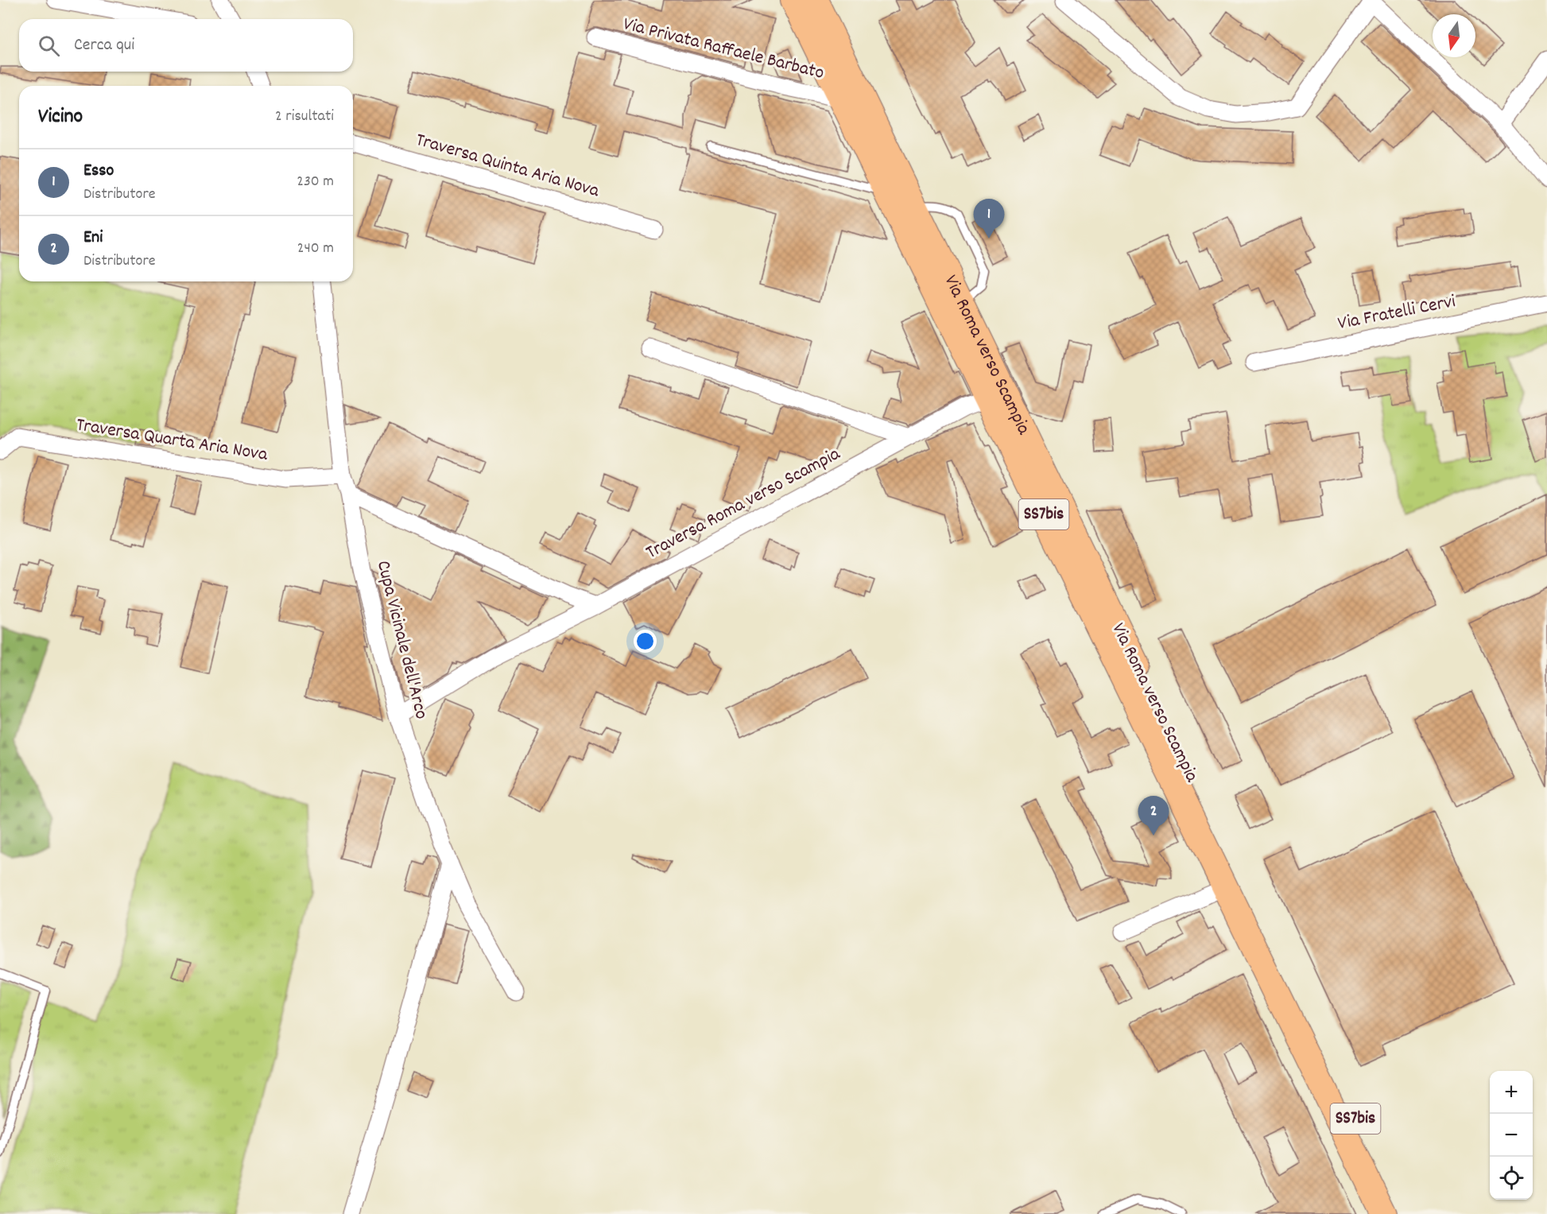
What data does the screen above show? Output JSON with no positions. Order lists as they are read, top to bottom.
{
  "streets": {
    "main road": ["Via Roma verso Scampia", "SS7bis"],
    "street": [
      "Via Privata Raffaele Barbato",
      "Traversa Quinta Aria Nova",
      "Via Fratelli Cervi",
      "Traversa Quarta Aria Nova",
      "Traversa Roma verso Scampia",
      "Cupa Vicinale dell'Arco"
    ]
  },
  "crossings": [
    ["Via Privata Raffaele Barbato", "Via Roma verso Scampia"],
    ["Via Roma verso Scampia", "Traversa Roma verso Scampia"],
    ["Traversa Quarta Aria Nova", "Cupa Vicinale dell'Arco"],
    ["Traversa Roma verso Scampia", "Cupa Vicinale dell'Arco"]
  ],
  "north": "bottom",
  "page": {
    "search": "Cerca qui",
    "heading": ["Vicino", "2 risultati"],
    "list": [
      {
        "mark": "1",
        "name": "Esso",
        "note": "Distributore",
        "value": "230 m"
      },
      {
        "mark": "2",
        "name": "Eni",
        "note": "Distributore",
        "value": "240 m"
      }
    ],
    "pins": ["1", "2"],
    "map_buttons": ["+", "−"]
  }
}
